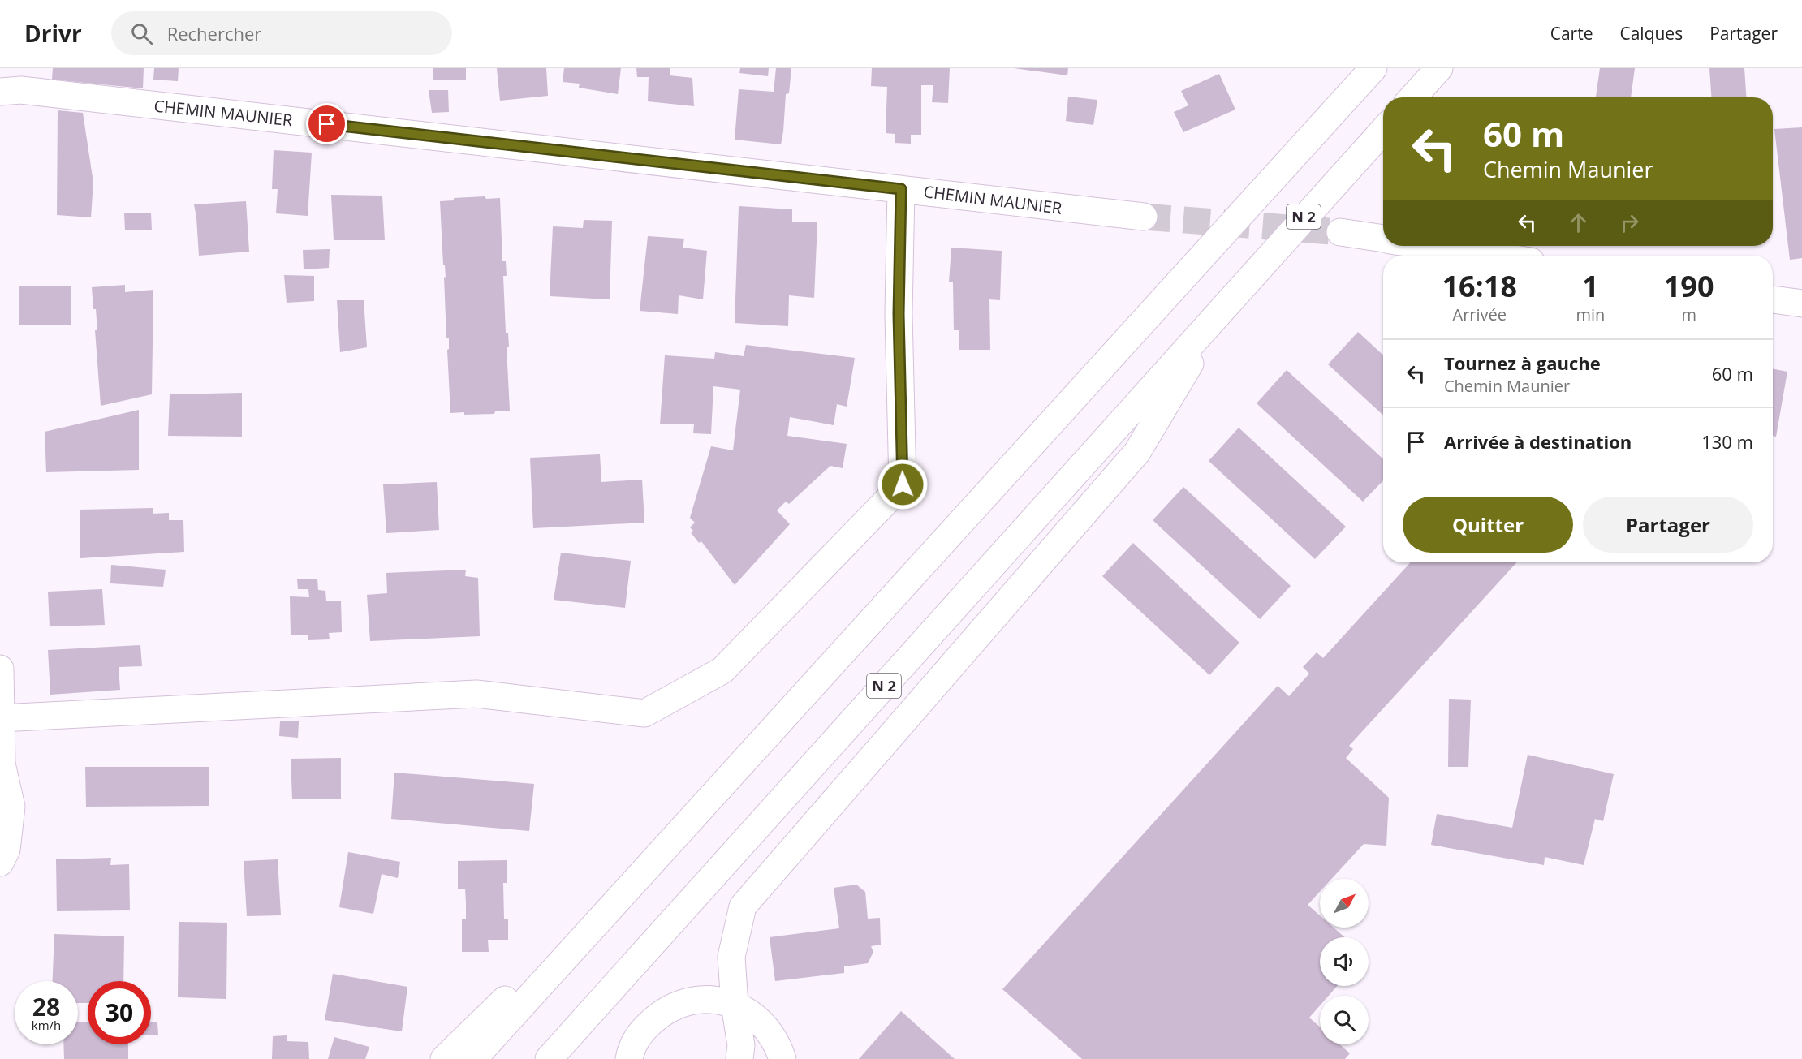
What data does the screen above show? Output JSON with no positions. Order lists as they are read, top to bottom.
{
  "streets": {
    "main road": ["CHEMIN MAUNIER", "N 2"]
  },
  "north": "top right",
  "page": {
    "header": "Drivr",
    "search": "Rechercher",
    "nav": ["Carte", "Calques", "Partager"],
    "turn": ["60 m", "Chemin Maunier"],
    "eta": [
      "16:18",
      "Arrivée",
      "1",
      "min",
      "190",
      "m"
    ],
    "list": [
      {
        "name": "Tournez à gauche",
        "note": "Chemin Maunier",
        "value": "60 m"
      },
      {
        "name": "Arrivée à destination",
        "value": "130 m"
      }
    ],
    "buttons": ["Quitter", "Partager"],
    "speed": "28 km/h",
    "limit": "30"
  }
}
